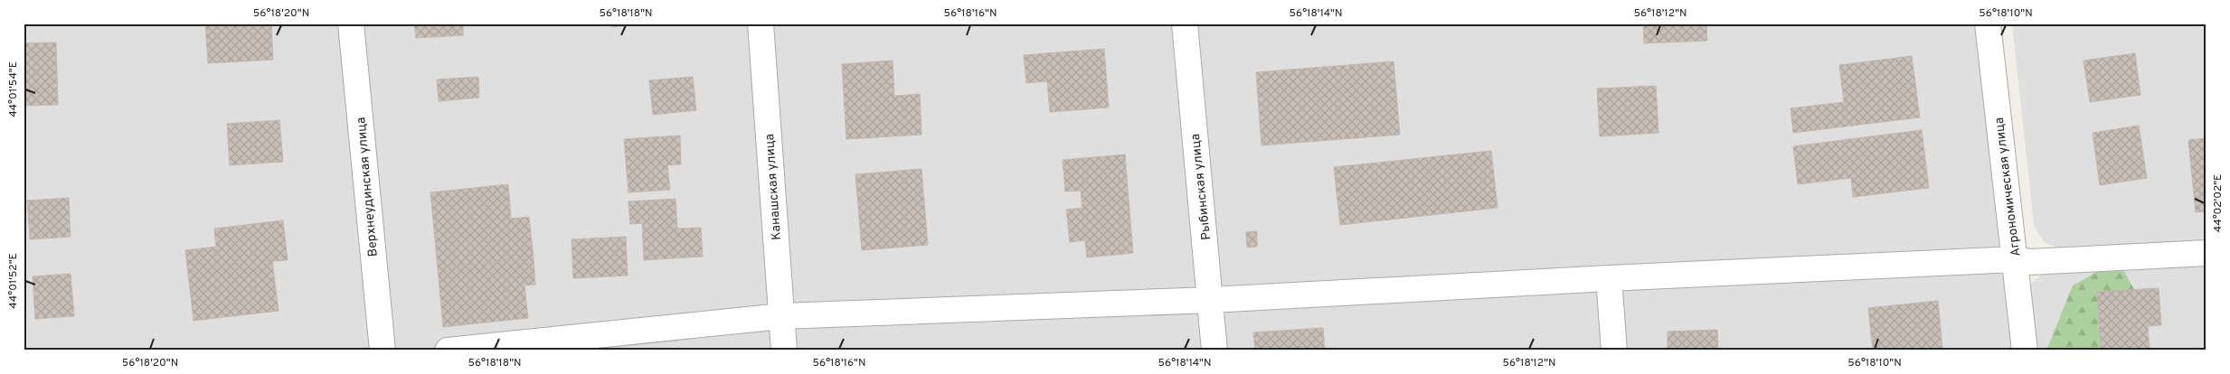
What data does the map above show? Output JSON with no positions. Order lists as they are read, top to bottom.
{
  "streets": {
    "street": [
      "Верхнеудинская улица",
      "Канашская улица",
      "Рыбинская улица",
      "Агрономическая улица"
    ]
  },
  "coordinates": [
    "56°18'20\"N",
    "56°18'18\"N",
    "56°18'16\"N",
    "56°18'14\"N",
    "56°18'12\"N",
    "56°18'10\"N",
    "44°01'54\"E",
    "44°02'02\"E",
    "44°01'52\"E"
  ]
}
